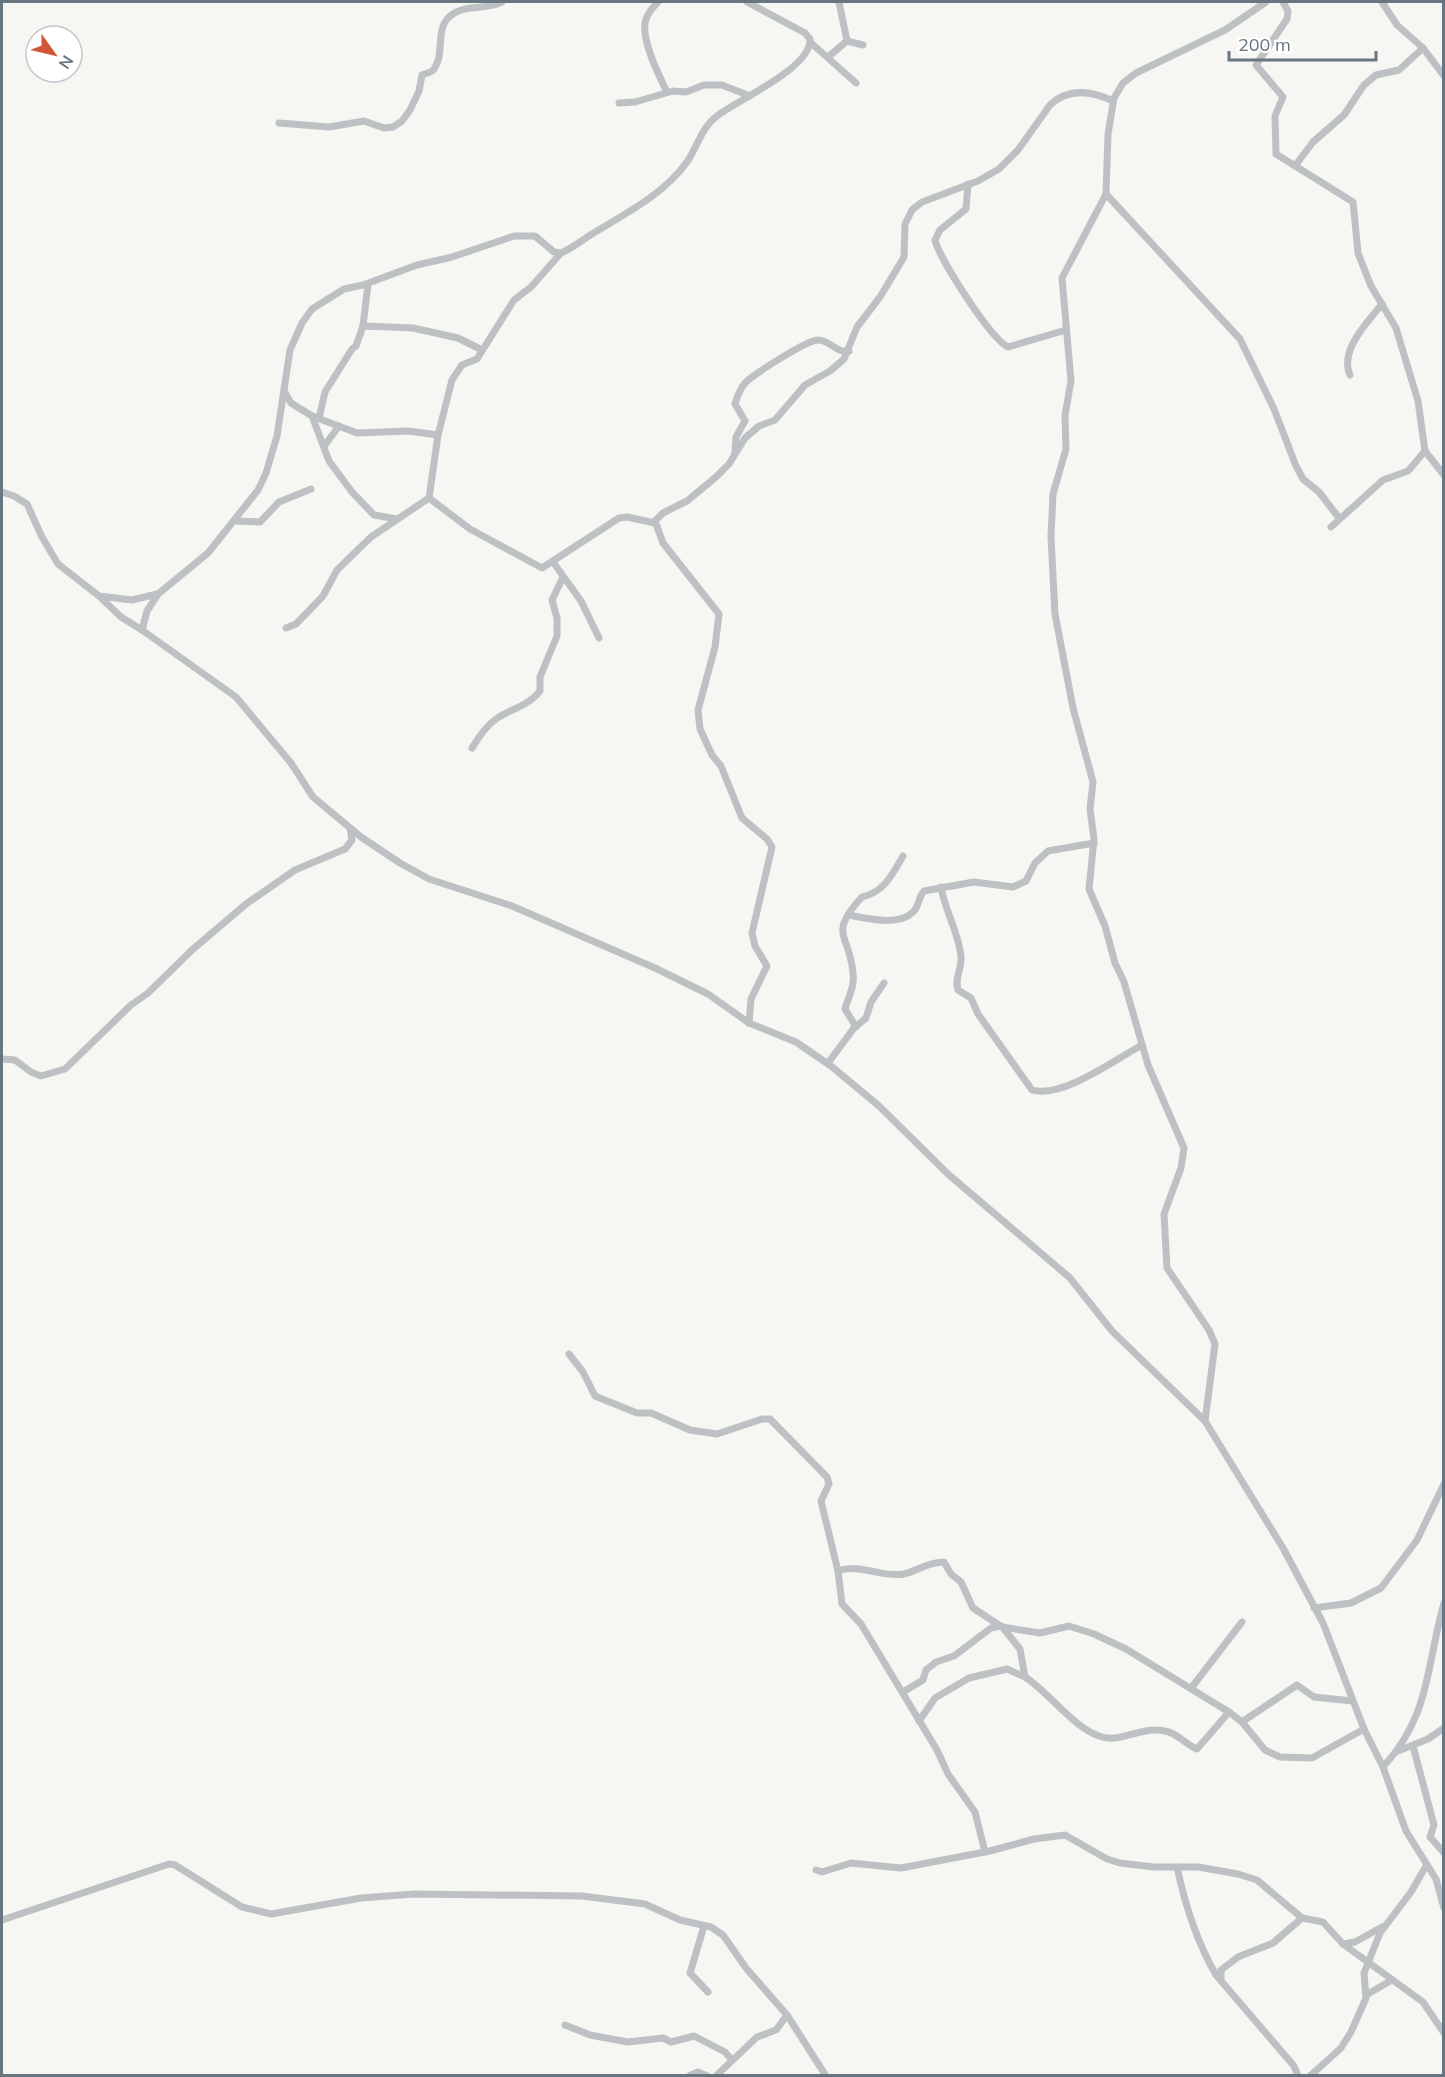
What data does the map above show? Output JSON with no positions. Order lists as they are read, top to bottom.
{
  "scale_bar": "200 m",
  "north": "bottom right"
}
